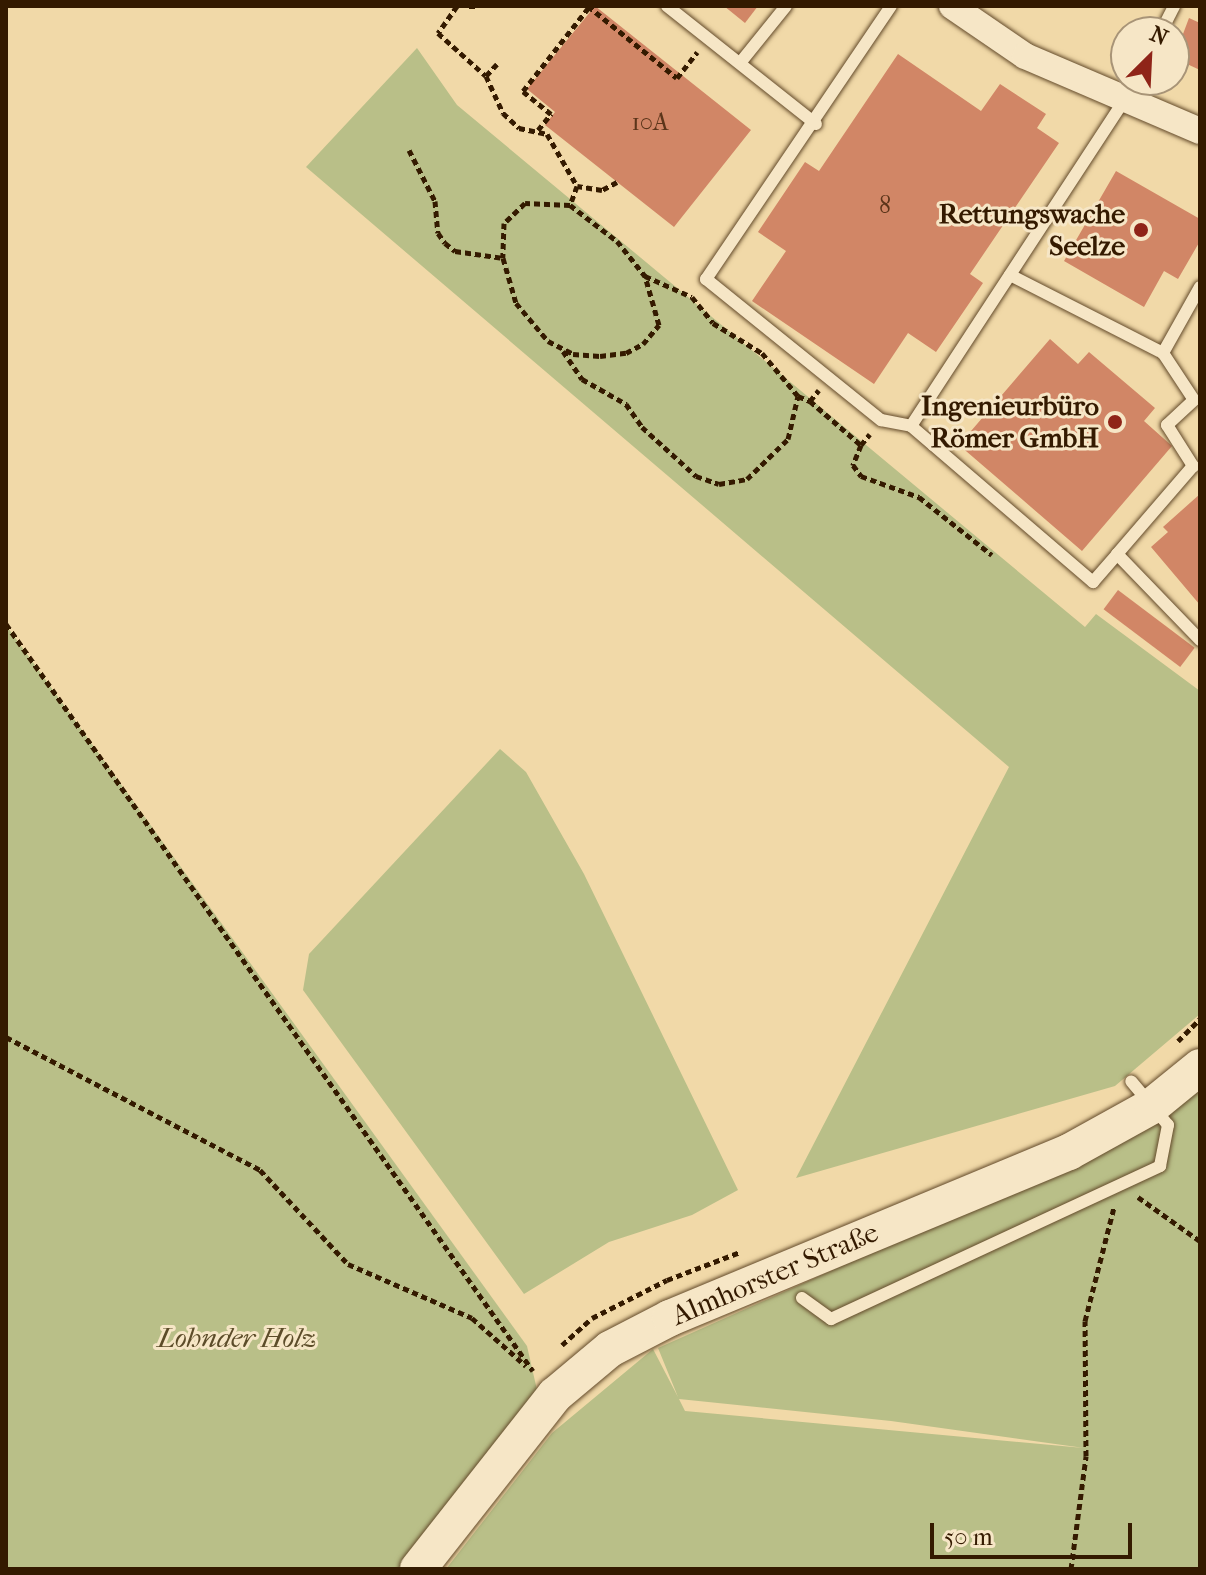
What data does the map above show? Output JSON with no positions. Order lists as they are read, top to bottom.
{
  "streets": {
    "main road": ["Almhorster Straße"]
  },
  "parks": ["Lohnder Holz"],
  "places": ["Rettungswache Seelze", "Ingenieurbüro Römer GmbH"],
  "house_numbers": ["10A", "8"],
  "scale_bar": "50 m",
  "north": "top right"
}
